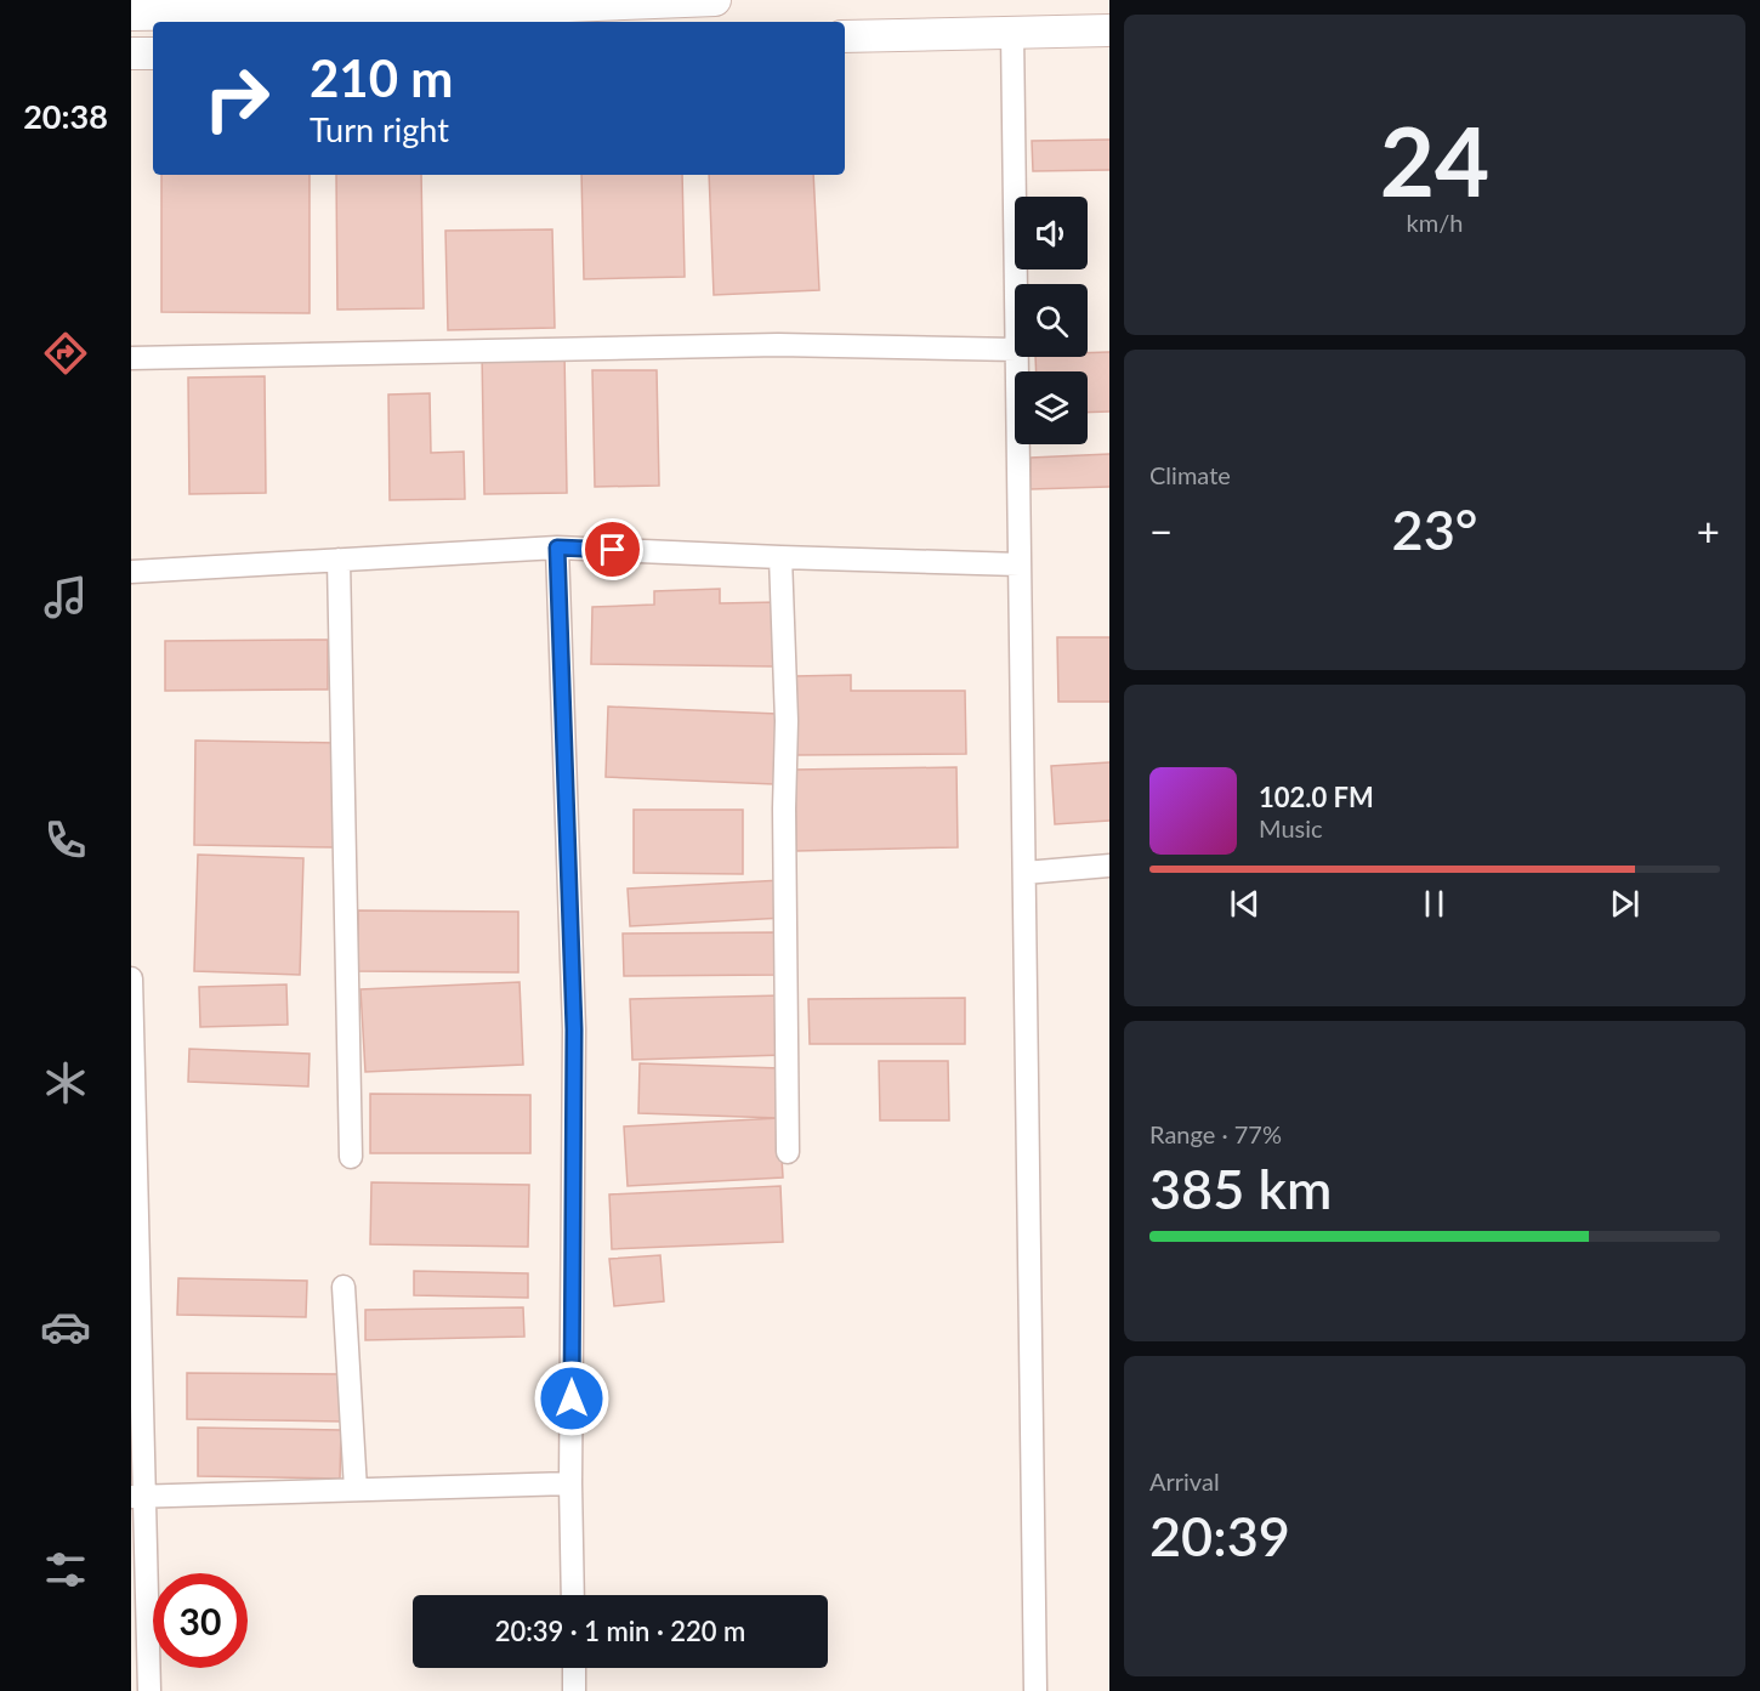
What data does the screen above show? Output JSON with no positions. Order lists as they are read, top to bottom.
{
  "page": {
    "tabs": "20:38",
    "tile": [
      ["24", "km/h"],
      "Climate",
      ["Range · 77%", "385 km"],
      ["Arrival", "20:39"]
    ],
    "turn": ["210 m", "Turn right"],
    "heat": ["−", "23°", "+"],
    "song": ["102.0 FM", "Music"],
    "limit": "30",
    "trip": "20:39 · 1 min · 220 m"
  }
}
